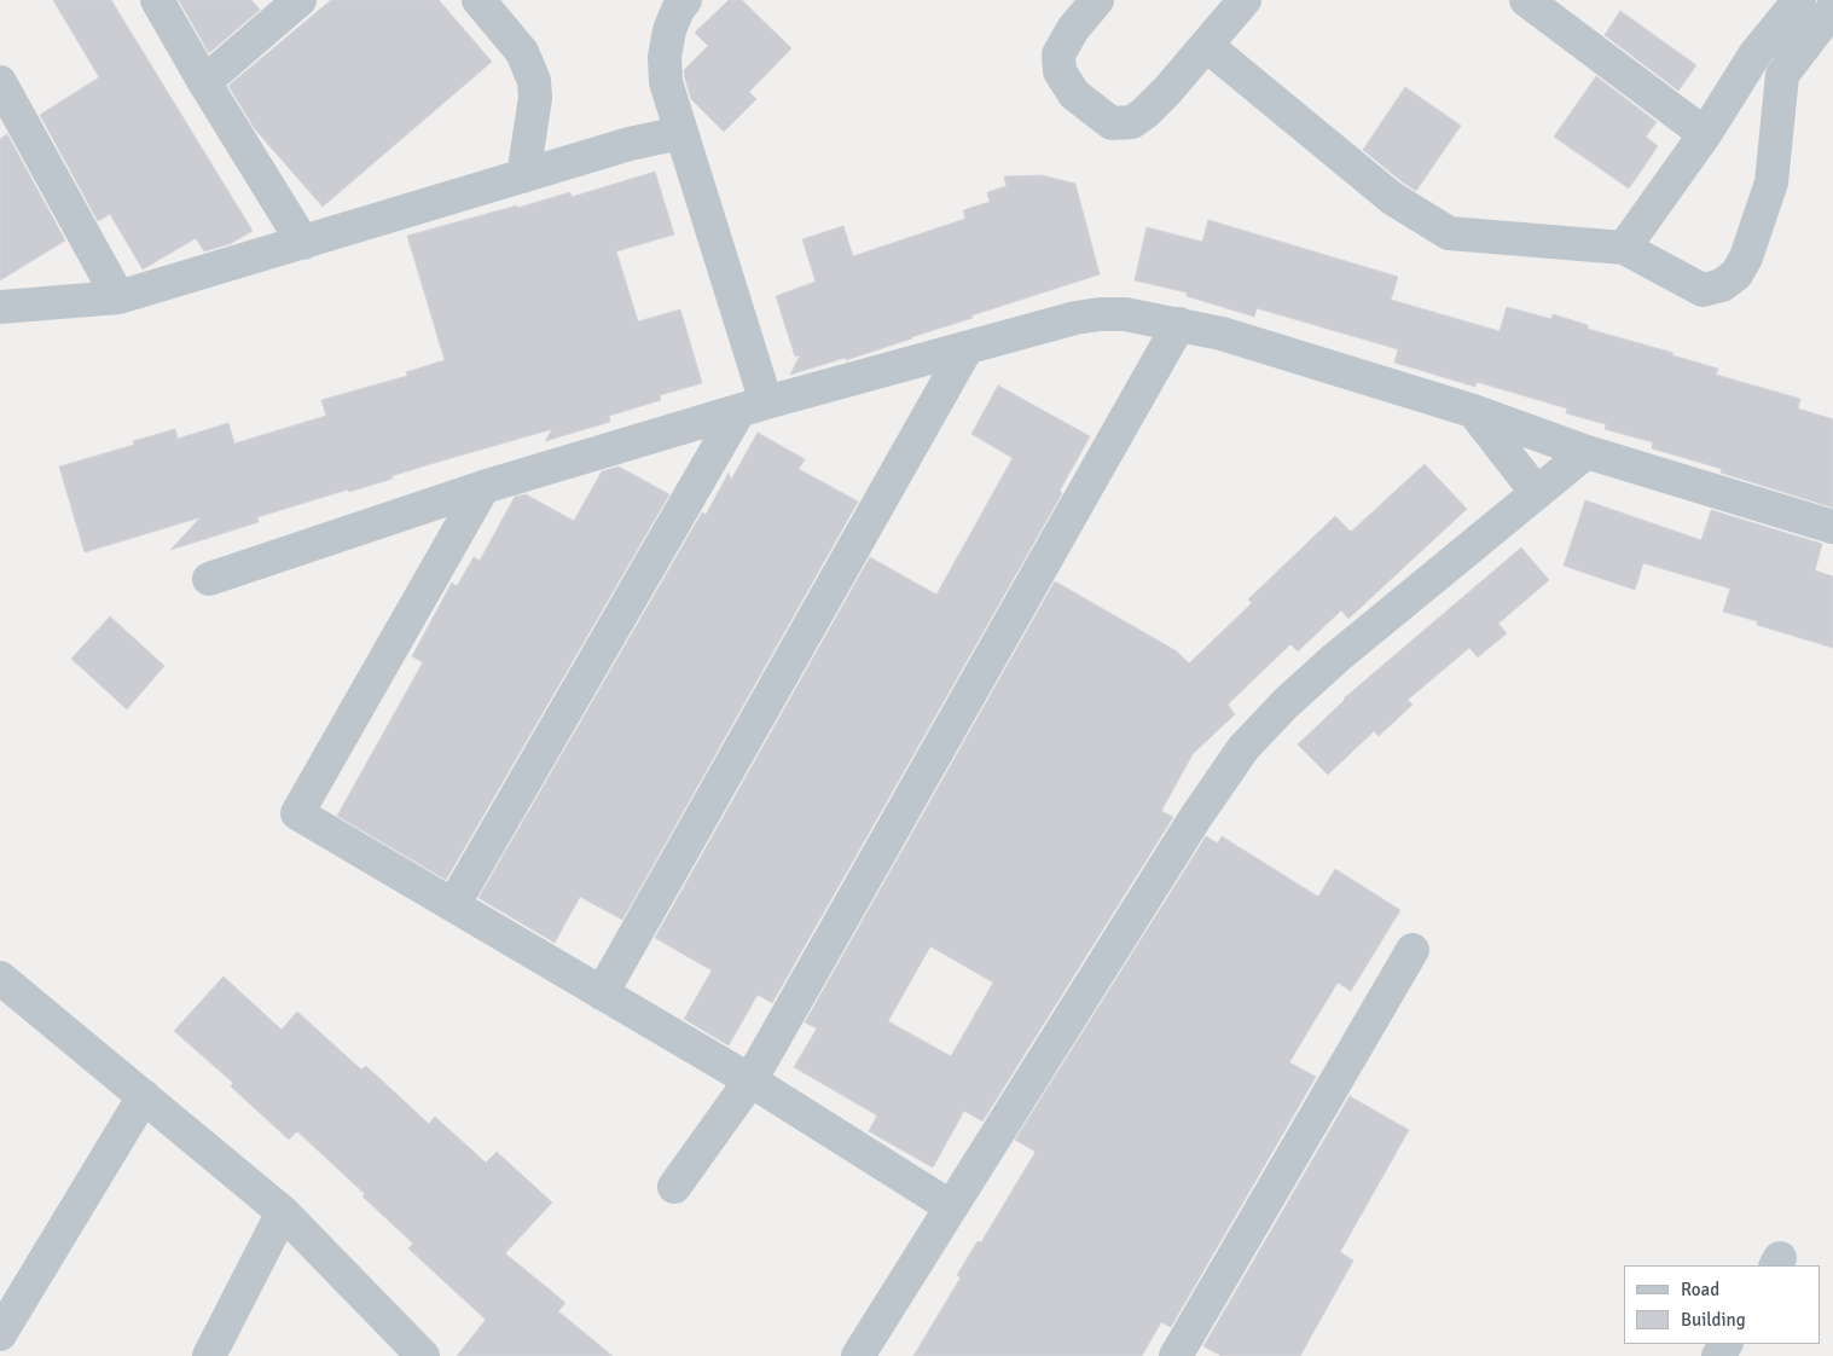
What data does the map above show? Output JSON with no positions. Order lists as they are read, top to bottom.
{
  "legend": ["Road", "Building"]
}
